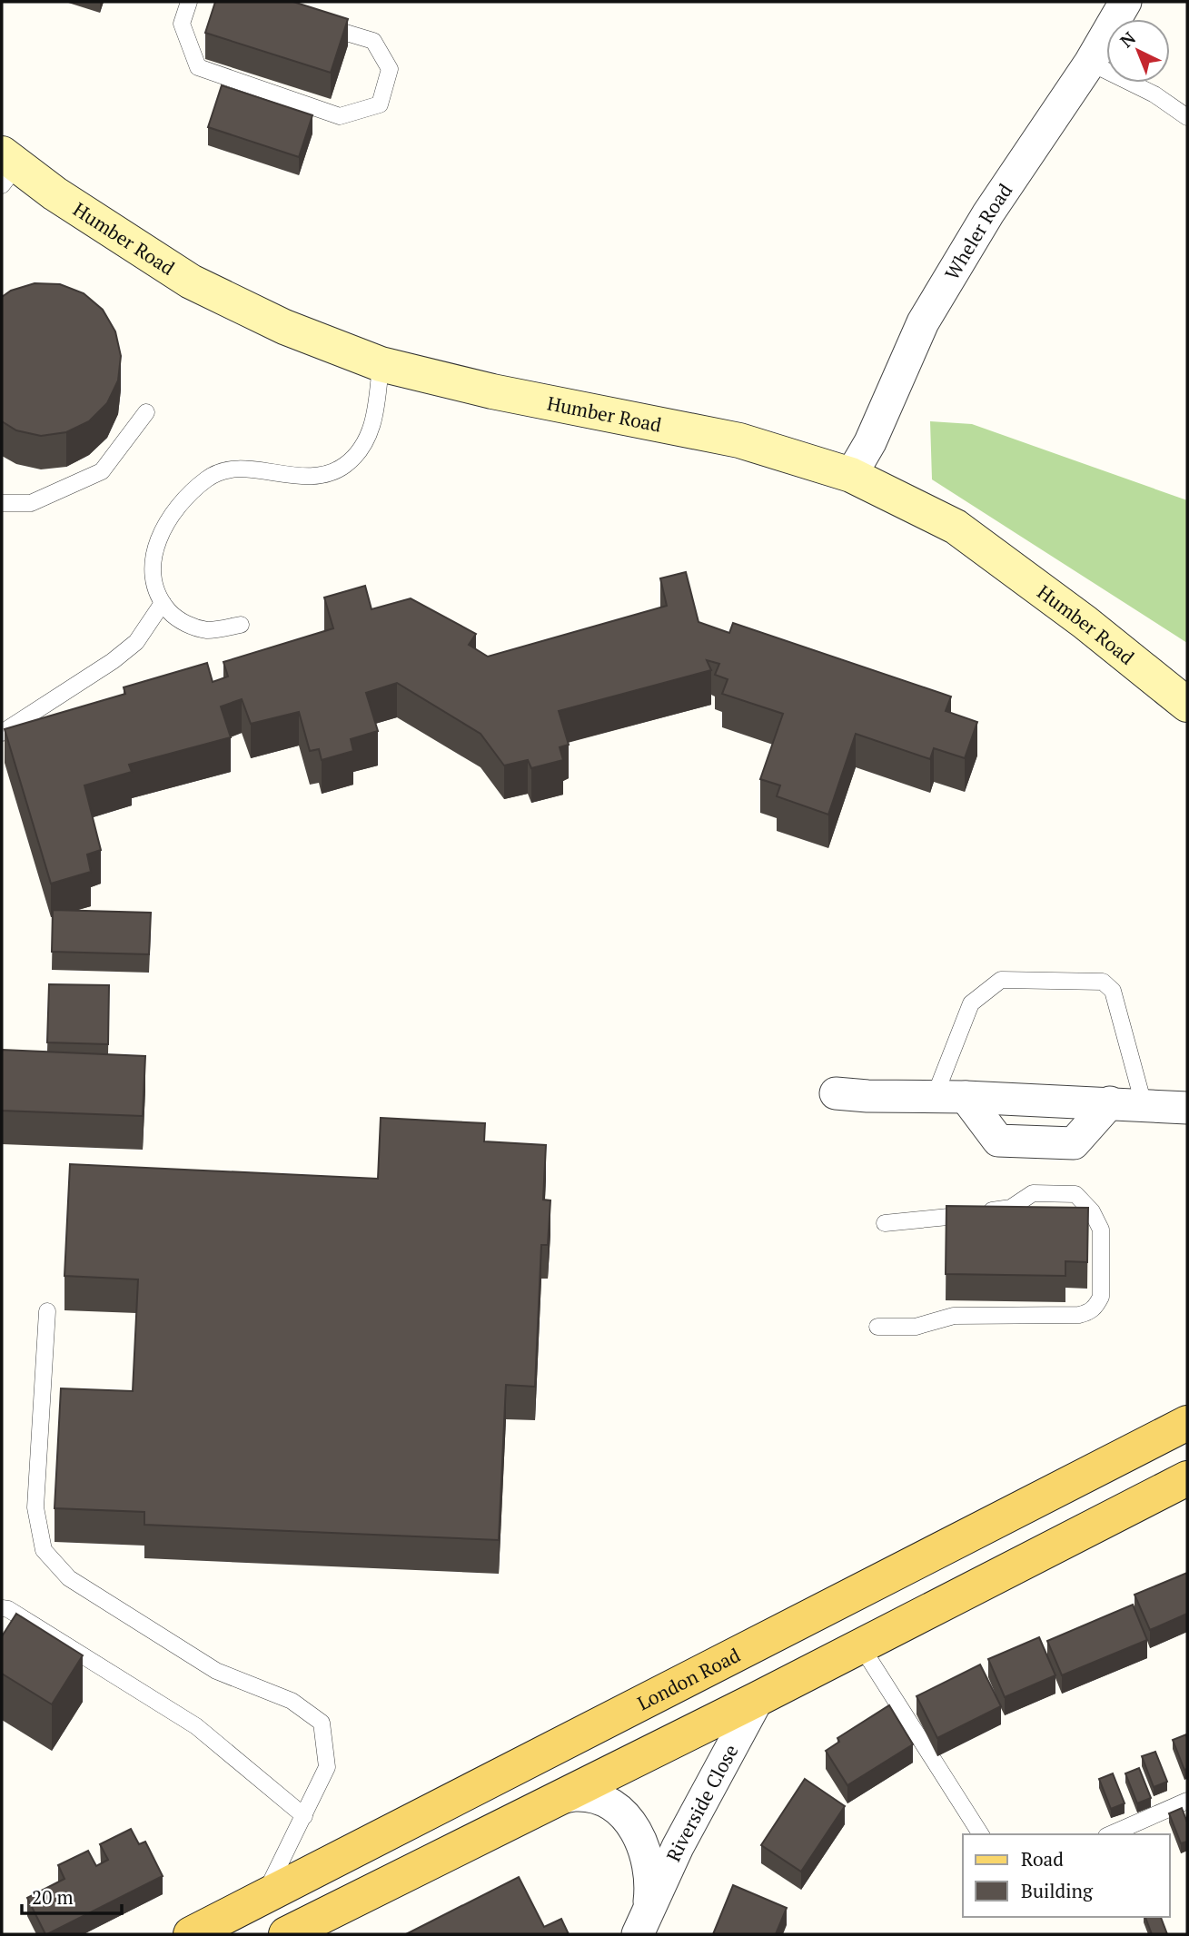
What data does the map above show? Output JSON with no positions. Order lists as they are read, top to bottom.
{
  "streets": {
    "main road": ["Humber Road", "London Road"],
    "street": ["Wheler Road", "Riverside Close"]
  },
  "crossings": [
    ["Wheler Road", "Humber Road"]
  ],
  "legend": ["Road", "Building"],
  "scale_bar": "20 m",
  "north": "top left"
}
